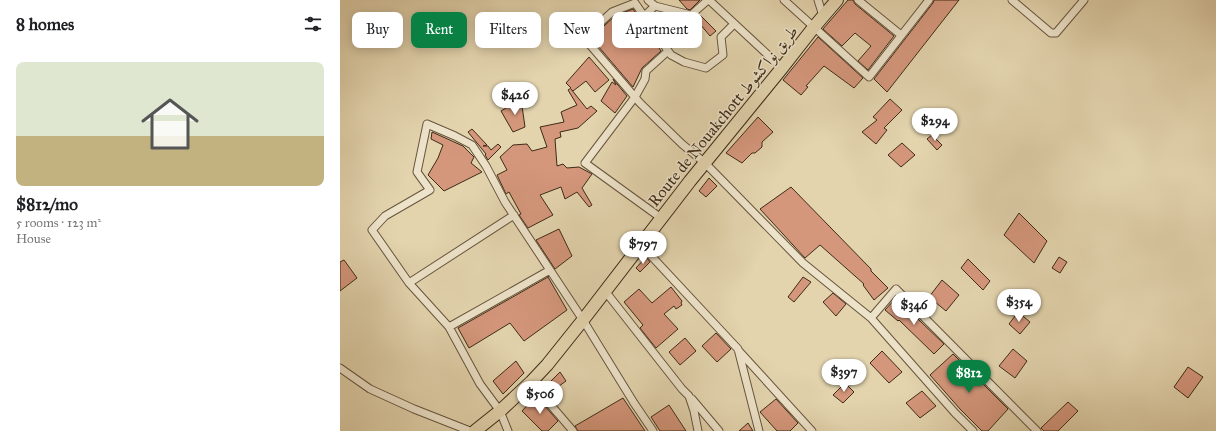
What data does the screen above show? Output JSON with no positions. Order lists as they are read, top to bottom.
{
  "streets": {
    "highway": ["Route de Nouakchott طريق نواكشوط"]
  },
  "page": {
    "heading": "8 homes",
    "chip": [
      "Buy",
      "Rent",
      "Filters",
      "New",
      "Apartment"
    ],
    "list": [
      {
        "name": "$812/mo",
        "note": "5 rooms · 123 m² · House"
      }
    ],
    "price": [
      "$426",
      "$294",
      "$797",
      "$354",
      "$346",
      "$397",
      "$812",
      "$506"
    ]
  }
}
